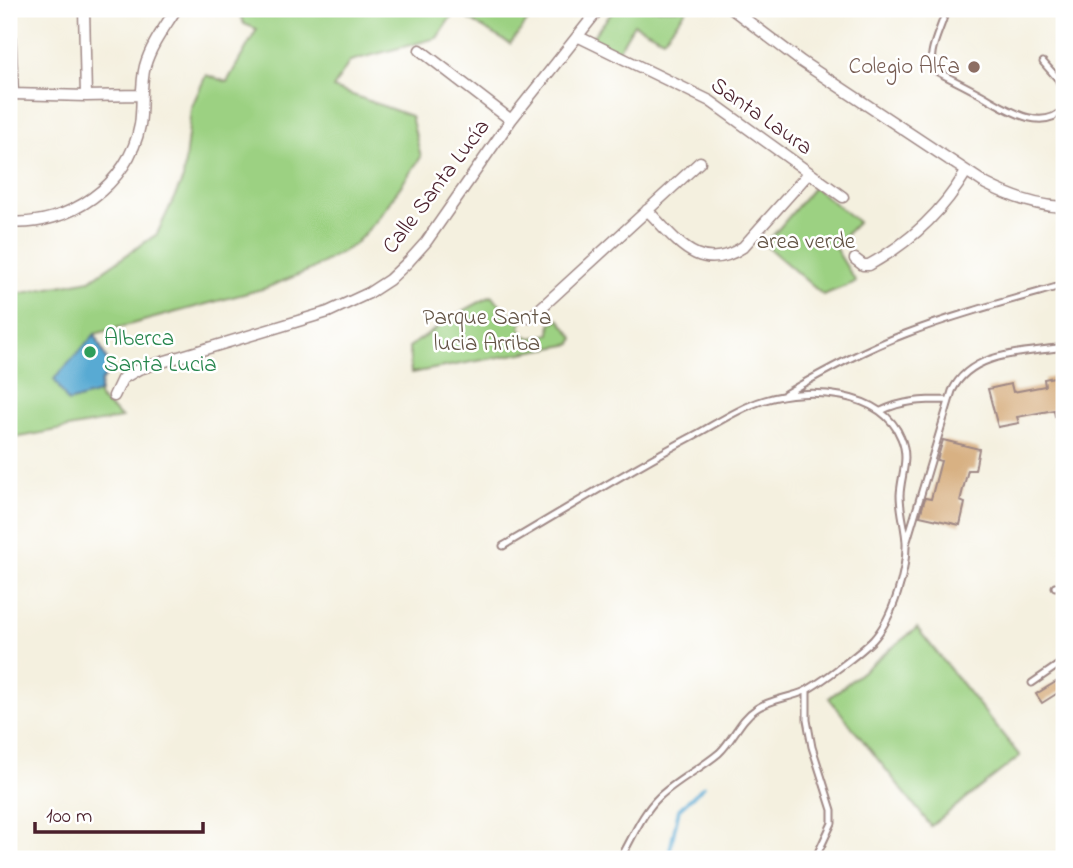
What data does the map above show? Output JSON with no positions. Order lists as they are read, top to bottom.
{
  "streets": {
    "street": ["Santa Laura", "Calle Santa Lucía"]
  },
  "crossings": [
    ["Santa Laura", "Calle Santa Lucía"]
  ],
  "parks": ["area verde", "Parque Santa lucia Arriba"],
  "places": ["Colegio Alfa", "Alberca Santa Lucia"],
  "scale_bar": "100 m"
}
